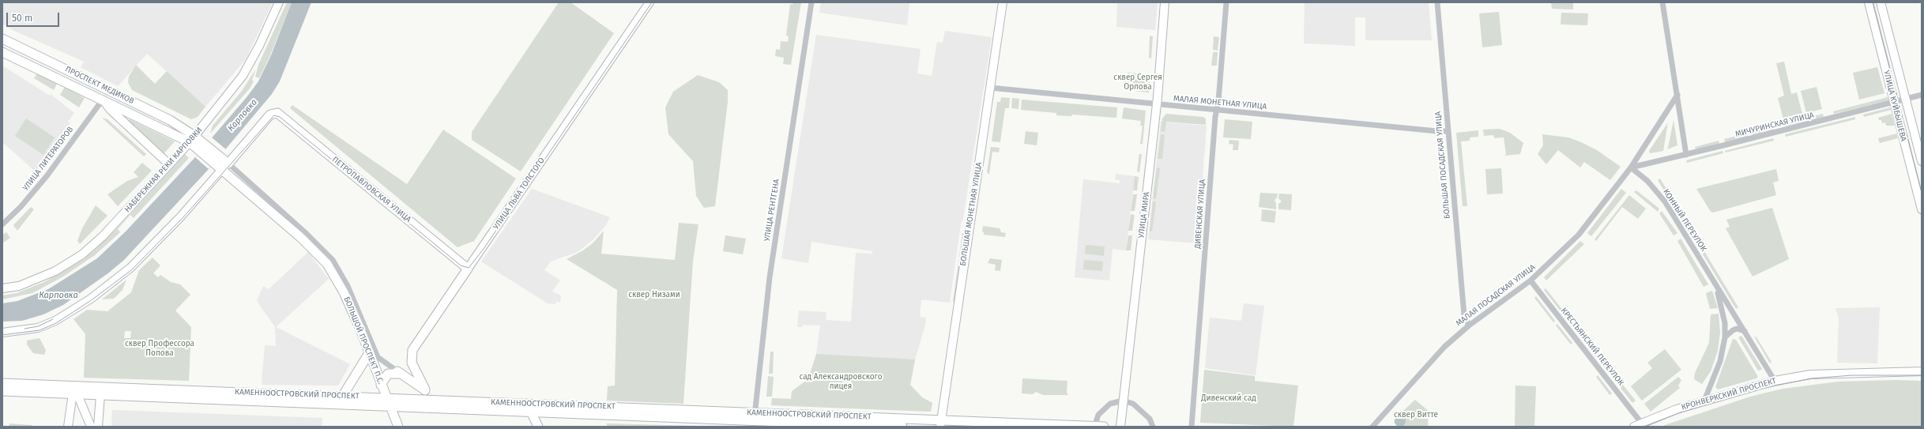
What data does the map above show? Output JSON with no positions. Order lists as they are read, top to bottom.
{
  "streets": {
    "main road": [
      "ПРОСПЕКТ МЕДИКОВ",
      "ПЕТРОПАВЛОВСКАЯ УЛИЦА",
      "УЛИЦА ЛЬВА ТОЛСТОГО",
      "БОЛЬШОЙ ПРОСПЕКТ П.С.",
      "КАМЕННООСТРОВСКИЙ ПРОСПЕКТ"
    ],
    "street": [
      "МАЛАЯ МОНЕТНАЯ УЛИЦА",
      "УЛИЦА КУЙБЫШЕВА",
      "МИЧУРИНСКАЯ УЛИЦА",
      "УЛИЦА ЛИТЕРАТОРОВ",
      "БОЛЬШАЯ ПОСАДСКАЯ УЛИЦА",
      "НАБЕРЕЖНАЯ РЕКИ КАРПОВКИ",
      "УЛИЦА РЕНТГЕНА",
      "БОЛЬШАЯ МОНЕТНАЯ УЛИЦА",
      "ДИВЕНСКАЯ УЛИЦА",
      "УЛИЦА МИРА",
      "КОННЫЙ ПЕРЕУЛОК",
      "МАЛАЯ ПОСАДСКАЯ УЛИЦА",
      "КРЕСТЬЯНСКИЙ ПЕРЕУЛОК",
      "КРОНВЕРКСКИЙ ПРОСПЕКТ"
    ]
  },
  "crossings": [
    ["ПРОСПЕКТ МЕДИКОВ", "УЛИЦА ЛИТЕРАТОРОВ"],
    ["ПРОСПЕКТ МЕДИКОВ", "НАБЕРЕЖНАЯ РЕКИ КАРПОВКИ"],
    ["МАЛАЯ МОНЕТНАЯ УЛИЦА", "БОЛЬШАЯ ПОСАДСКАЯ УЛИЦА"],
    ["МАЛАЯ МОНЕТНАЯ УЛИЦА", "БОЛЬШАЯ МОНЕТНАЯ УЛИЦА"],
    ["МАЛАЯ МОНЕТНАЯ УЛИЦА", "ДИВЕНСКАЯ УЛИЦА"],
    ["МАЛАЯ МОНЕТНАЯ УЛИЦА", "УЛИЦА МИРА"],
    ["УЛИЦА КУЙБЫШЕВА", "МИЧУРИНСКАЯ УЛИЦА"],
    ["МИЧУРИНСКАЯ УЛИЦА", "КОННЫЙ ПЕРЕУЛОК"],
    ["МИЧУРИНСКАЯ УЛИЦА", "МАЛАЯ ПОСАДСКАЯ УЛИЦА"],
    ["БОЛЬШАЯ ПОСАДСКАЯ УЛИЦА", "МАЛАЯ ПОСАДСКАЯ УЛИЦА"],
    ["ПЕТРОПАВЛОВСКАЯ УЛИЦА", "УЛИЦА ЛЬВА ТОЛСТОГО"],
    ["ПЕТРОПАВЛОВСКАЯ УЛИЦА", "БОЛЬШОЙ ПРОСПЕКТ П.С."],
    ["УЛИЦА РЕНТГЕНА", "КАМЕННООСТРОВСКИЙ ПРОСПЕКТ"],
    ["БОЛЬШАЯ МОНЕТНАЯ УЛИЦА", "КАМЕННООСТРОВСКИЙ ПРОСПЕКТ"],
    ["КОННЫЙ ПЕРЕУЛОК", "МАЛАЯ ПОСАДСКАЯ УЛИЦА"],
    ["КОННЫЙ ПЕРЕУЛОК", "КРОНВЕРКСКИЙ ПРОСПЕКТ"],
    ["МАЛАЯ ПОСАДСКАЯ УЛИЦА", "КРЕСТЬЯНСКИЙ ПЕРЕУЛОК"],
    ["БОЛЬШОЙ ПРОСПЕКТ П.С.", "КАМЕННООСТРОВСКИЙ ПРОСПЕКТ"],
    ["КРЕСТЬЯНСКИЙ ПЕРЕУЛОК", "КРОНВЕРКСКИЙ ПРОСПЕКТ"]
  ],
  "water": ["Карповка"],
  "parks": [
    "сквер Сергея Орлова",
    "сквер Низами",
    "сквер Профессора Попова",
    "сад Александровского лицея",
    "Дивенский сад",
    "сквер Витте"
  ],
  "scale_bar": "50 m"
}
